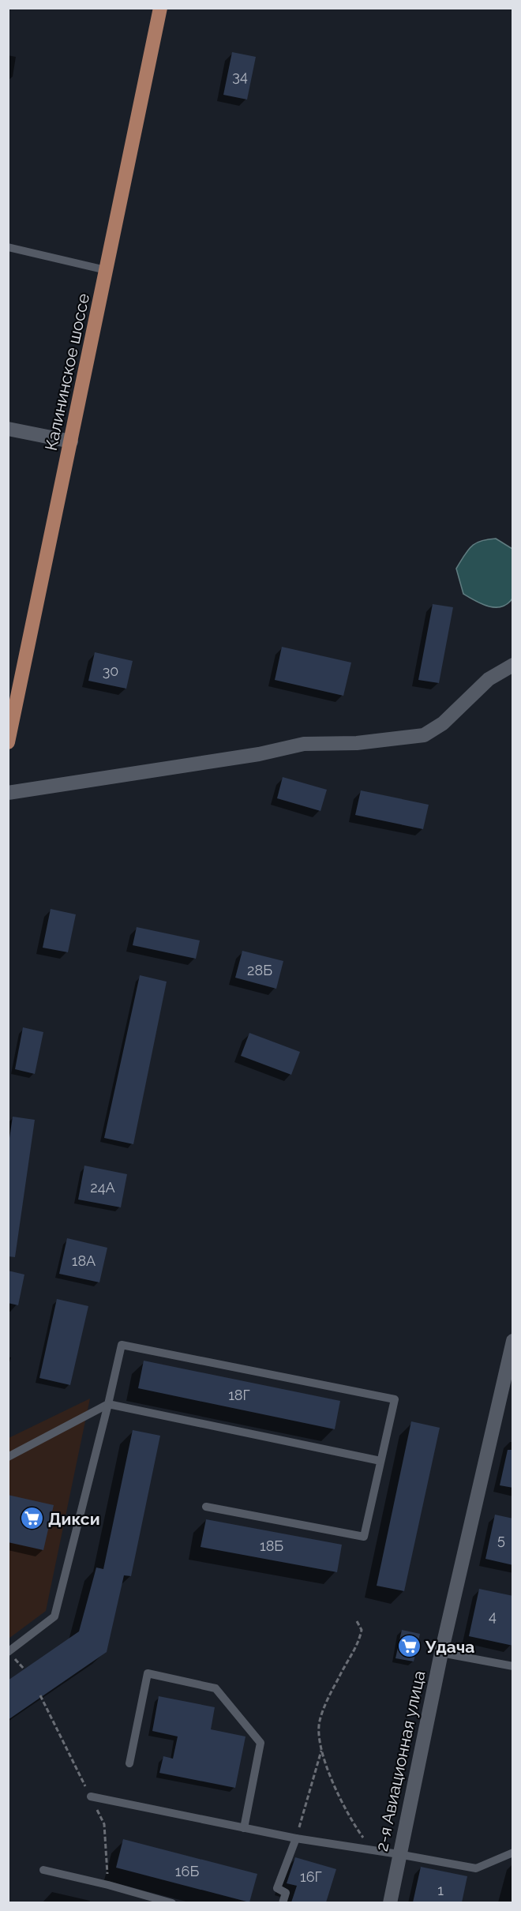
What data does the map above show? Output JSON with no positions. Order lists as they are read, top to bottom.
{
  "streets": {
    "main road": ["Калининское шоссе"],
    "street": ["2-я Авиационная улица"]
  },
  "places": {
    "supermarket": ["Дикси", "Удача"]
  },
  "house_numbers": [
    "34",
    "30",
    "28Б",
    "24А",
    "18А",
    "18Г",
    "5",
    "18Б",
    "4",
    "16Б",
    "16Г",
    "1"
  ]
}
